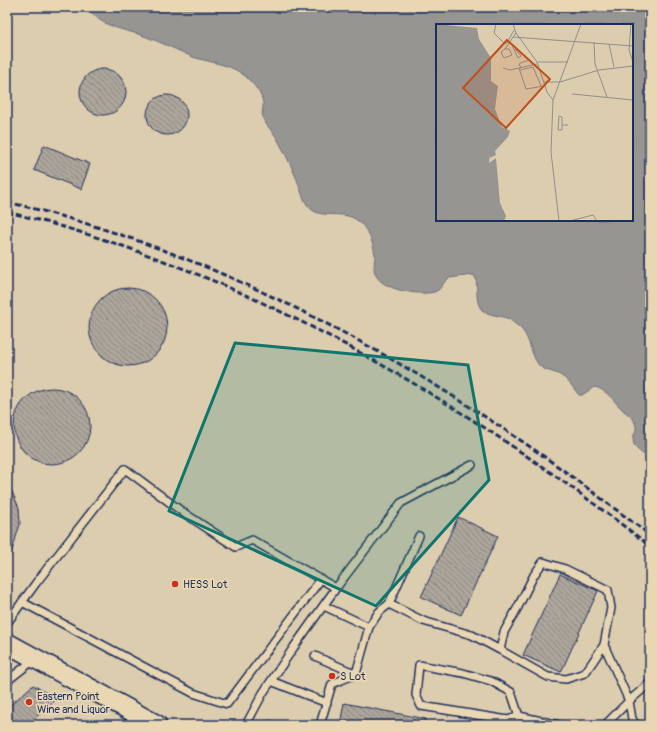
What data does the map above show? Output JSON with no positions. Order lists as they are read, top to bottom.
{
  "places": ["HESS Lot", "S Lot", "Eastern Point Wine and Liquor"]
}
